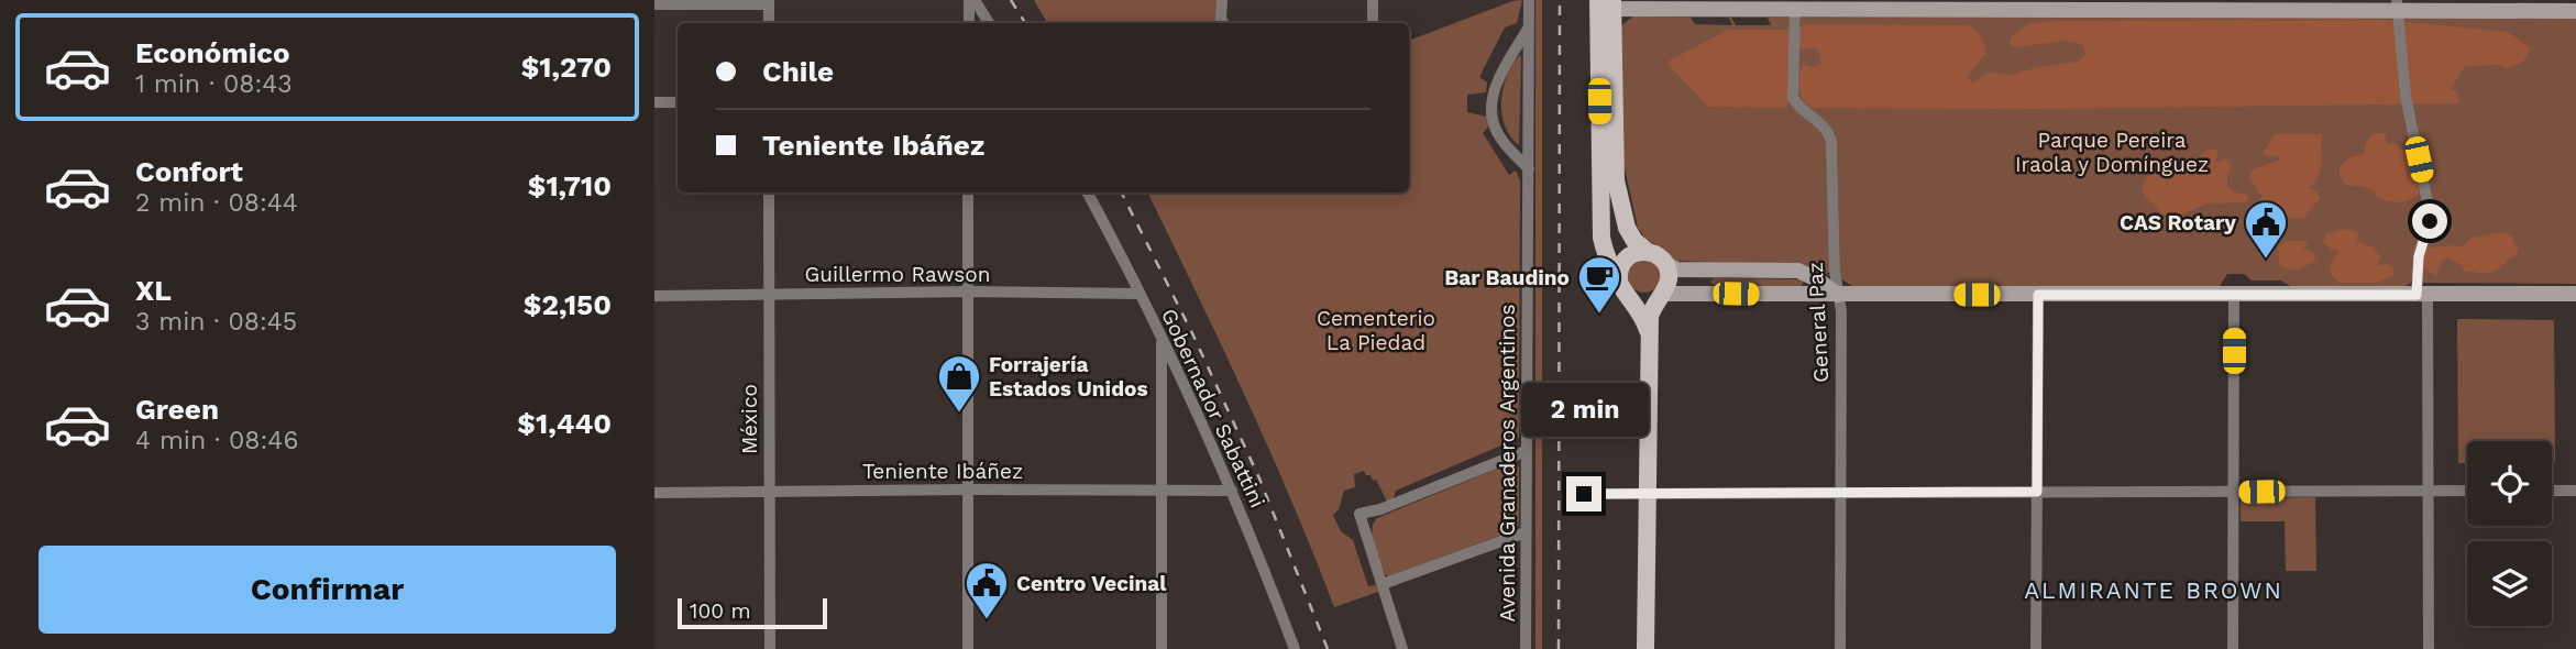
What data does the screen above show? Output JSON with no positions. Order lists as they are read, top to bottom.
{
  "streets": {
    "street": [
      "Guillermo Rawson",
      "General Paz",
      "Gobernador Sabattini",
      "México",
      "Avenida Granaderos Argentinos",
      "Teniente Ibáñez"
    ]
  },
  "crossings": [
    ["Guillermo Rawson", "Gobernador Sabattini"],
    ["Guillermo Rawson", "México"],
    ["Gobernador Sabattini", "Teniente Ibáñez"],
    ["México", "Teniente Ibáñez"]
  ],
  "districts": ["ALMIRANTE BROWN"],
  "parks": ["Parque Pereira Iraola y Domínguez", "Cementerio La Piedad"],
  "places": {
    "public building": ["CAS Rotary", "Centro Vecinal"],
    "cafe": ["Bar Baudino"],
    "shop": ["Forrajería Estados Unidos"]
  },
  "scale_bar": "100 m",
  "page": {
    "list": [
      {
        "name": "Económico",
        "note": "1 min · 08:43",
        "value": "$1,270"
      },
      {
        "name": "Confort",
        "note": "2 min · 08:44",
        "value": "$1,710"
      },
      {
        "name": "XL",
        "note": "3 min · 08:45",
        "value": "$2,150"
      },
      {
        "name": "Green",
        "note": "4 min · 08:46",
        "value": "$1,440"
      }
    ],
    "banner": ["Chile", "Teniente Ibáñez"],
    "bubble": "2 min",
    "buttons": "Confirmar",
    "scale": "100 m"
  }
}
